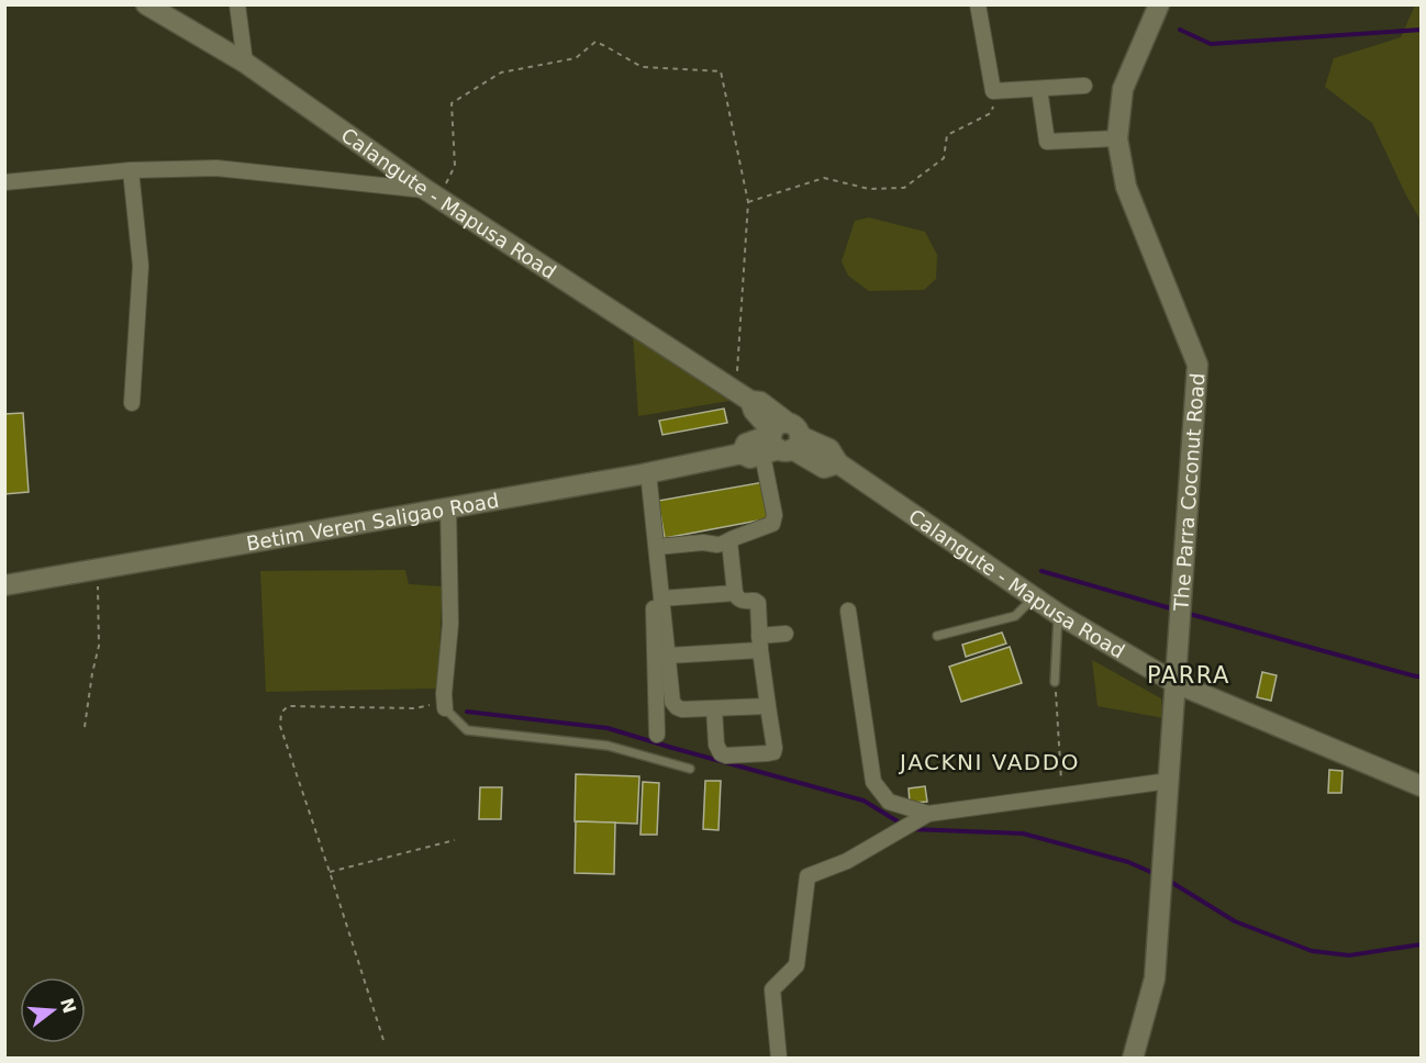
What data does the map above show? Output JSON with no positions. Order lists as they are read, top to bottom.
{
  "streets": {
    "main road": ["Calangute - Mapusa Road", "The Parra Coconut Road", "Betim Veren Saligao Road"]
  },
  "crossings": [
    ["Calangute - Mapusa Road", "The Parra Coconut Road"],
    ["Calangute - Mapusa Road", "Betim Veren Saligao Road"]
  ],
  "districts": ["PARRA", "JACKNI VADDO"],
  "north": "right"
}
